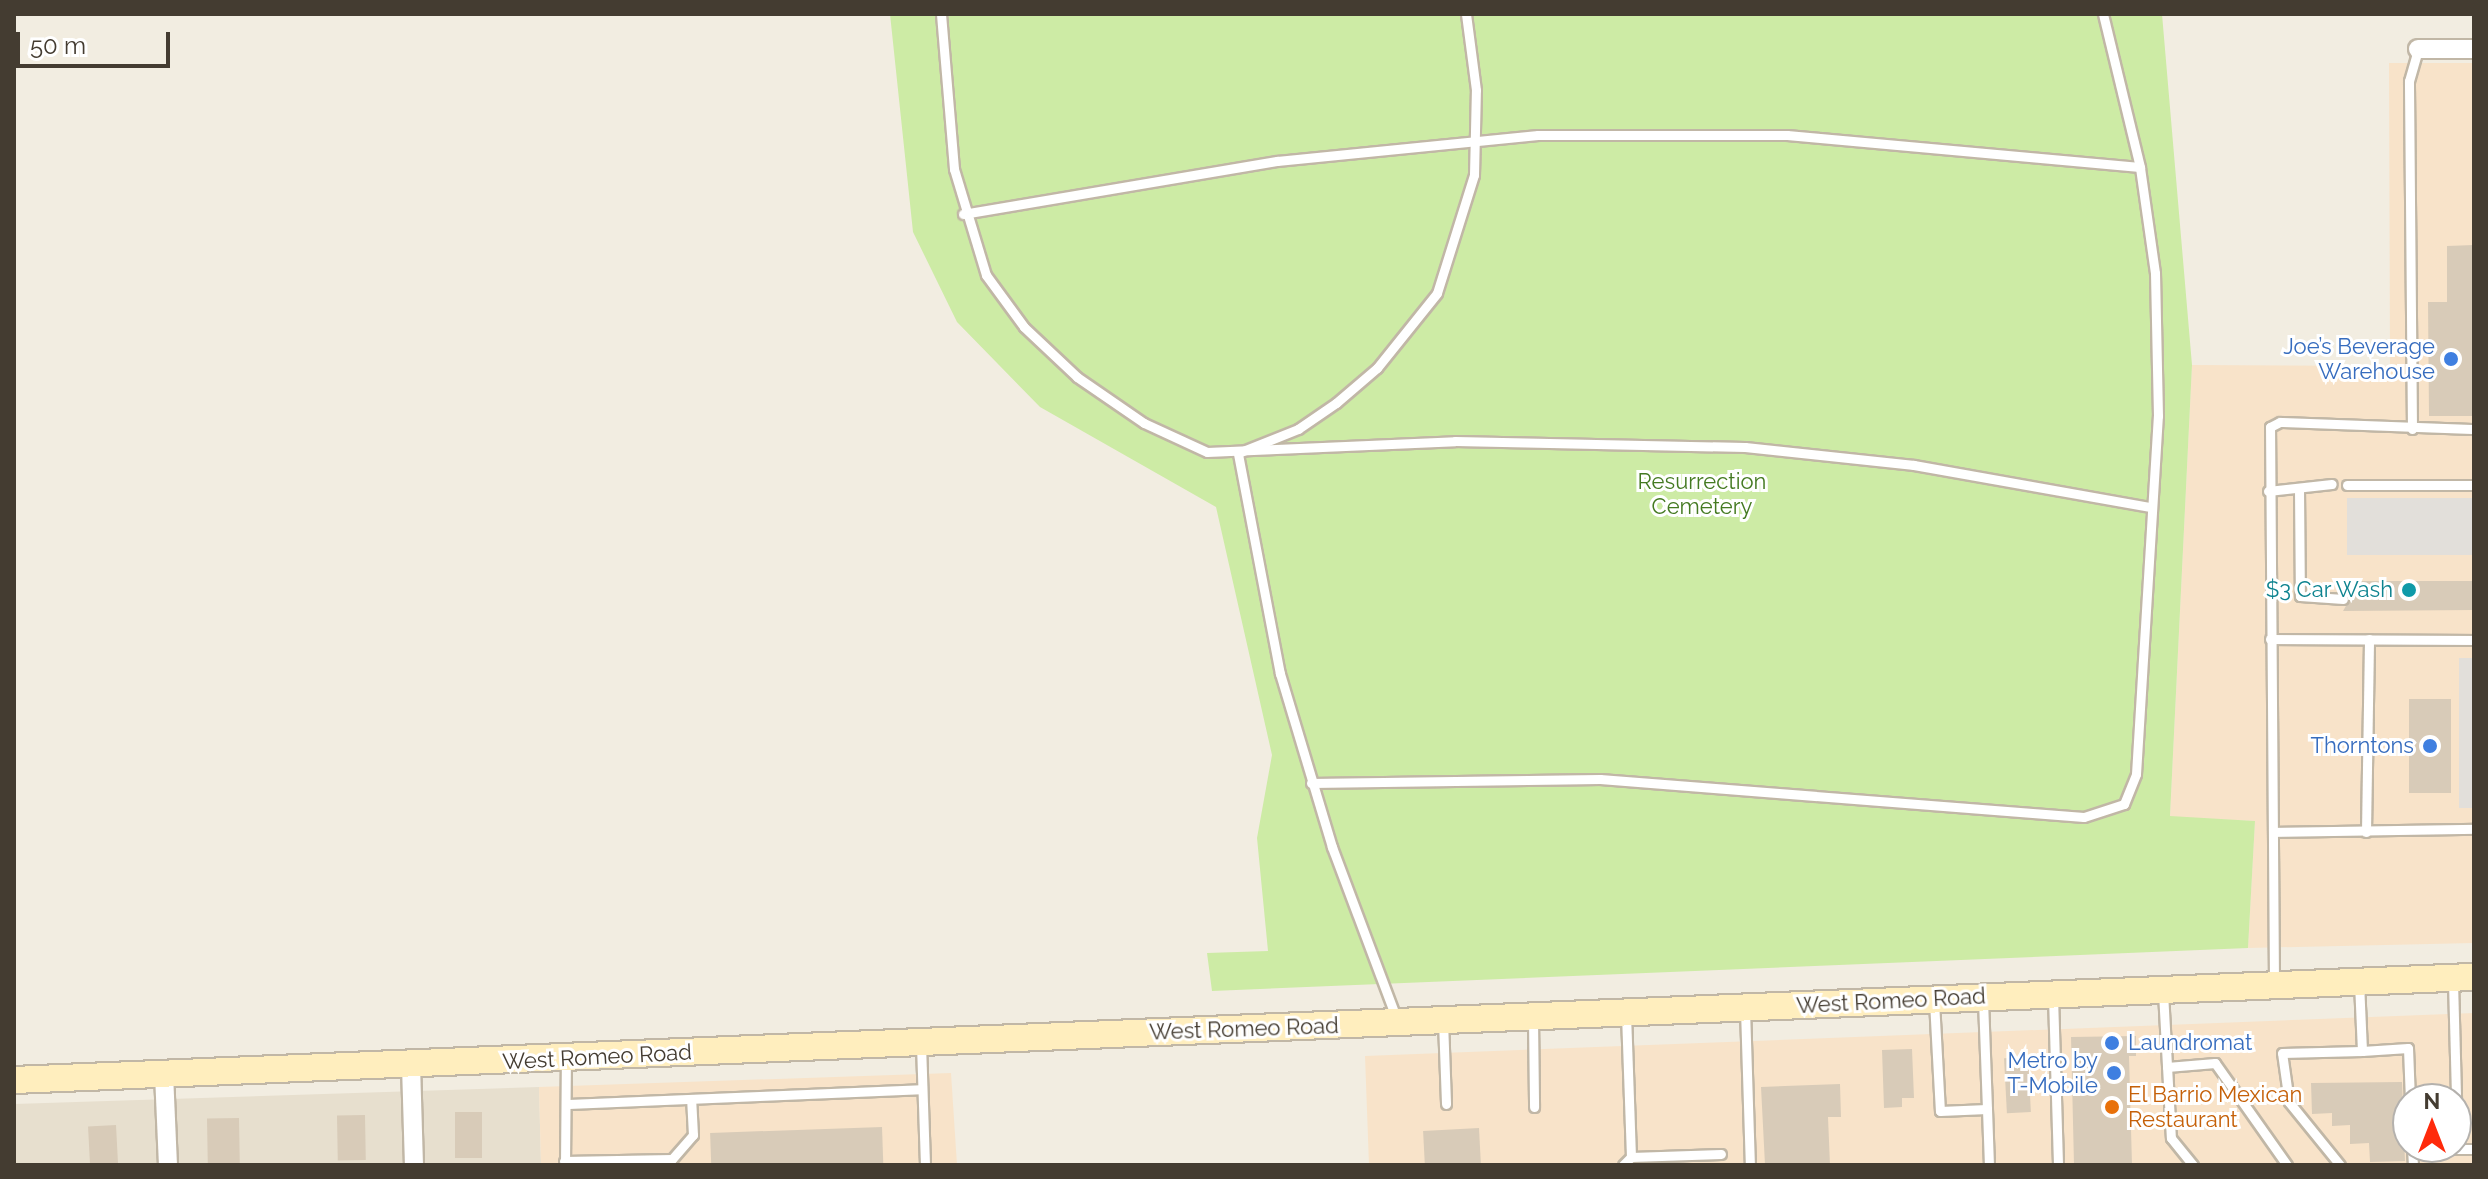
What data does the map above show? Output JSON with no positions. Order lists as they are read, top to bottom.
{
  "streets": {
    "main road": ["West Romeo Road"]
  },
  "parks": ["Resurrection Cemetery"],
  "places": [
    "Joe’s Beverage Warehouse",
    "$3 Car Wash",
    "Thorntons",
    "Laundromat",
    "Metro by T-Mobile",
    "El Barrio Mexican Restaurant"
  ],
  "scale_bar": "50 m",
  "north": "top"
}
